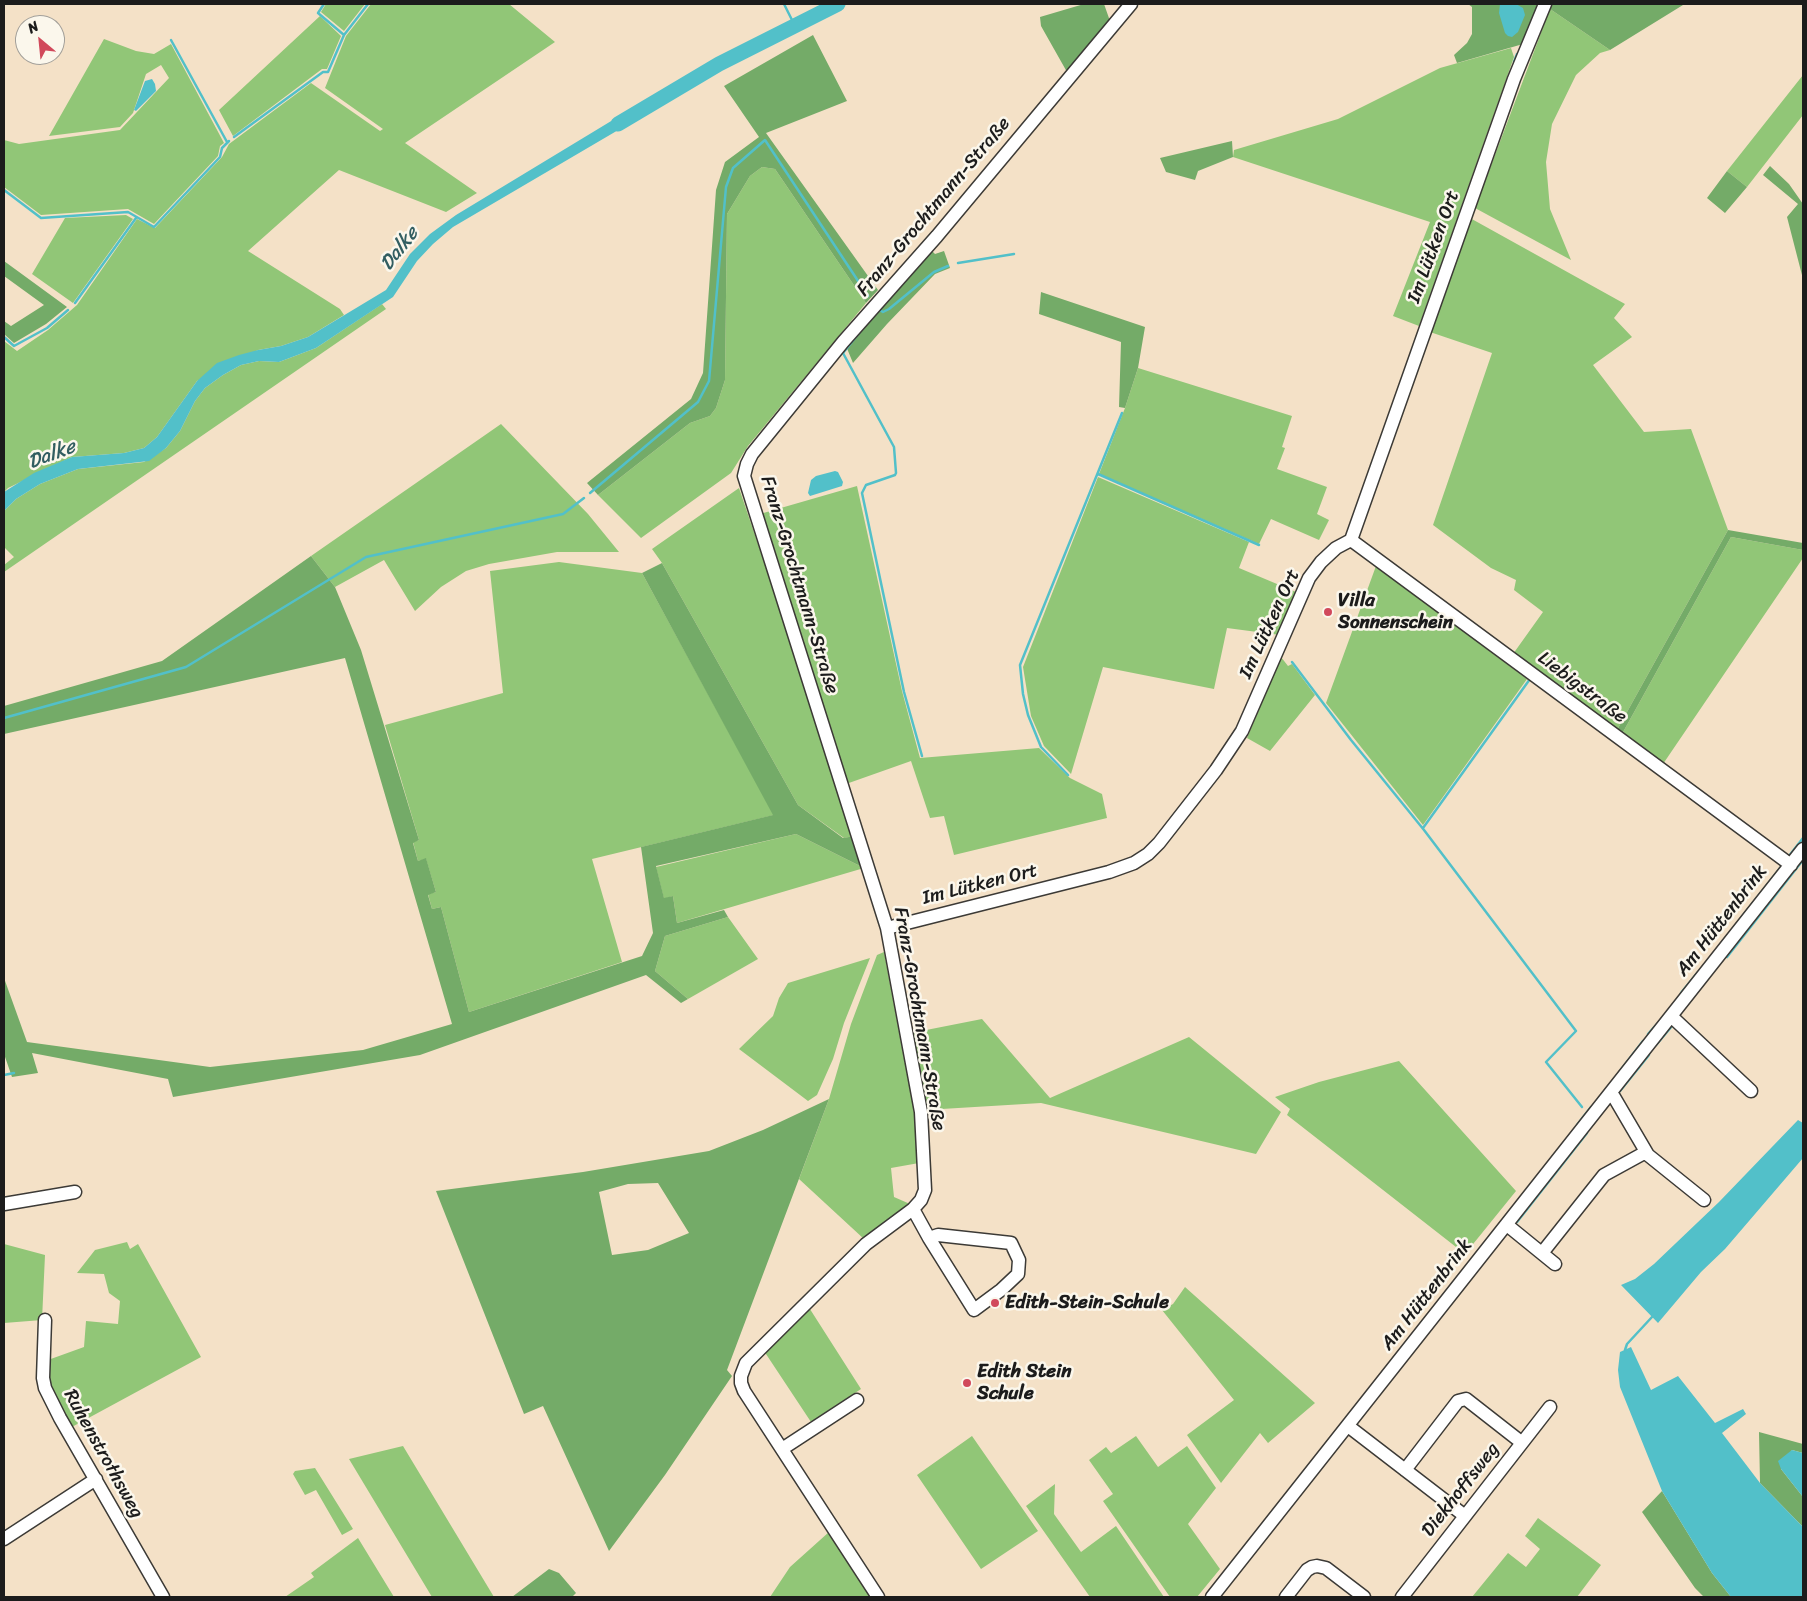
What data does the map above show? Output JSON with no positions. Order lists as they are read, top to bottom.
{
  "streets": {
    "street": [
      "Franz-Grochtmann-Straße",
      "Im Lütken Ort",
      "Liebigstraße",
      "Am Hüttenbrink",
      "Ruhenstrothsweg",
      "Diekhoffsweg"
    ]
  },
  "crossings": [
    ["Franz-Grochtmann-Straße", "Im Lütken Ort"],
    ["Im Lütken Ort", "Liebigstraße"],
    ["Liebigstraße", "Am Hüttenbrink"]
  ],
  "water": ["Dalke"],
  "places": ["Villa Sonnenschein", "Edith-Stein-Schule", "Edith Stein Schule"],
  "north": "top left"
}
